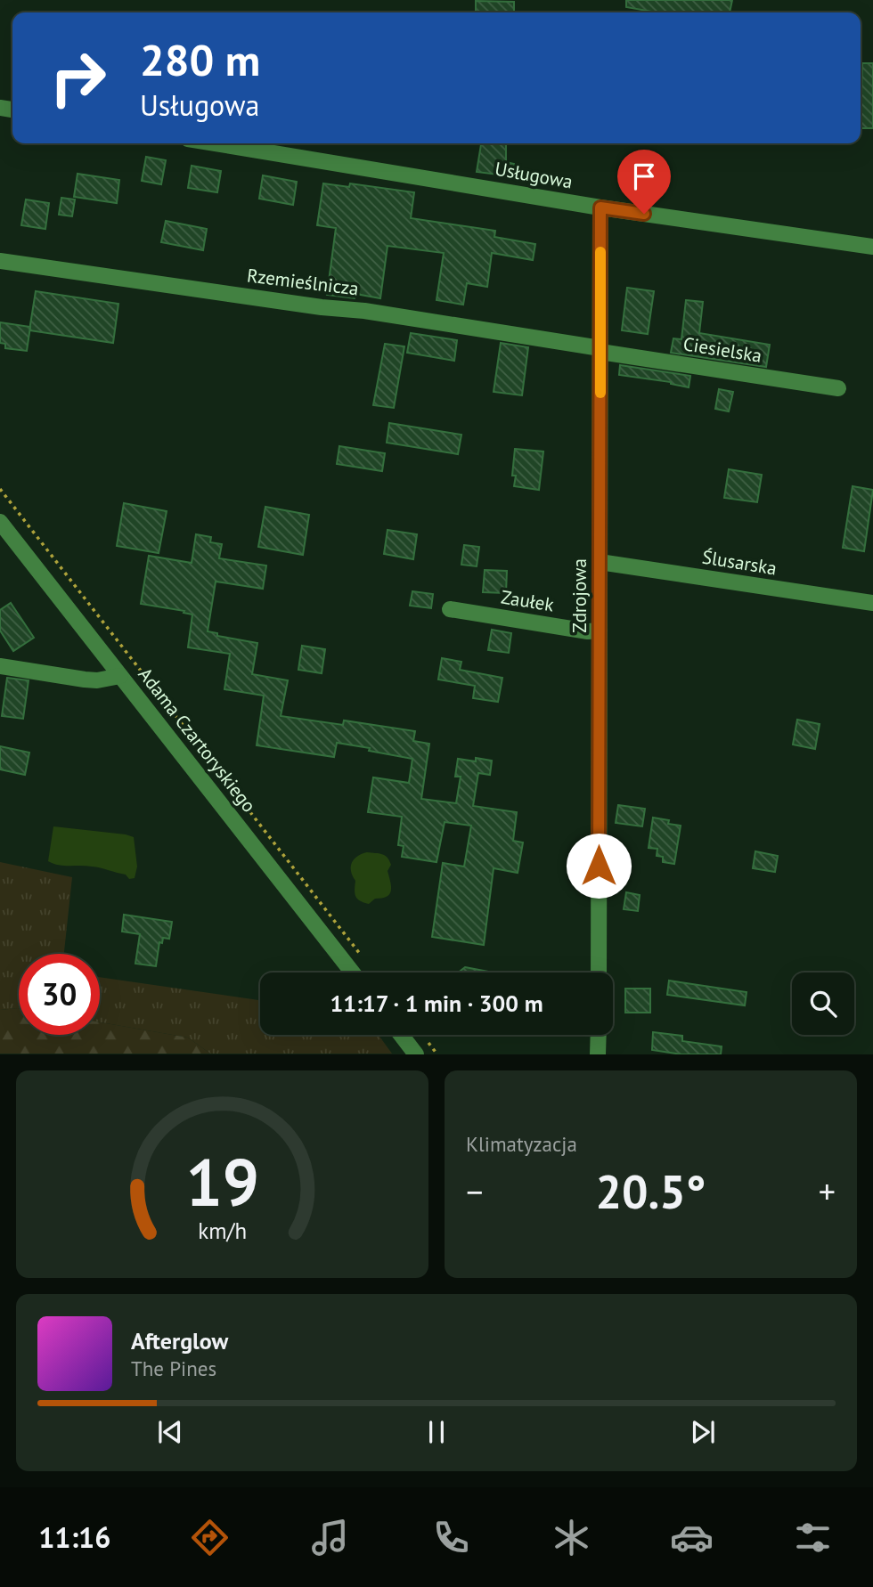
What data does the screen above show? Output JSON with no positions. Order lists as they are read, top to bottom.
{
  "streets": {
    "street": [
      "Usługowa",
      "Rzemieślnicza",
      "Ciesielska",
      "Ślusarska",
      "Zdrojowa",
      "Zaułek",
      "Adama Czartoryskiego"
    ]
  },
  "crossings": [
    ["Usługowa", "Zdrojowa"],
    ["Rzemieślnicza", "Ciesielska"],
    ["Rzemieślnicza", "Zdrojowa"],
    ["Ciesielska", "Zdrojowa"],
    ["Ślusarska", "Zdrojowa"],
    ["Zdrojowa", "Zaułek"]
  ],
  "page": {
    "turn": ["280 m", "Usługowa"],
    "limit": "30",
    "trip": "11:17 · 1 min · 300 m",
    "tile": "Klimatyzacja",
    "heat": ["−", "20.5°", "+"],
    "song": ["Afterglow", "The Pines"],
    "tabs": "11:16",
    "gauge": ["19", "km/h"]
  }
}
